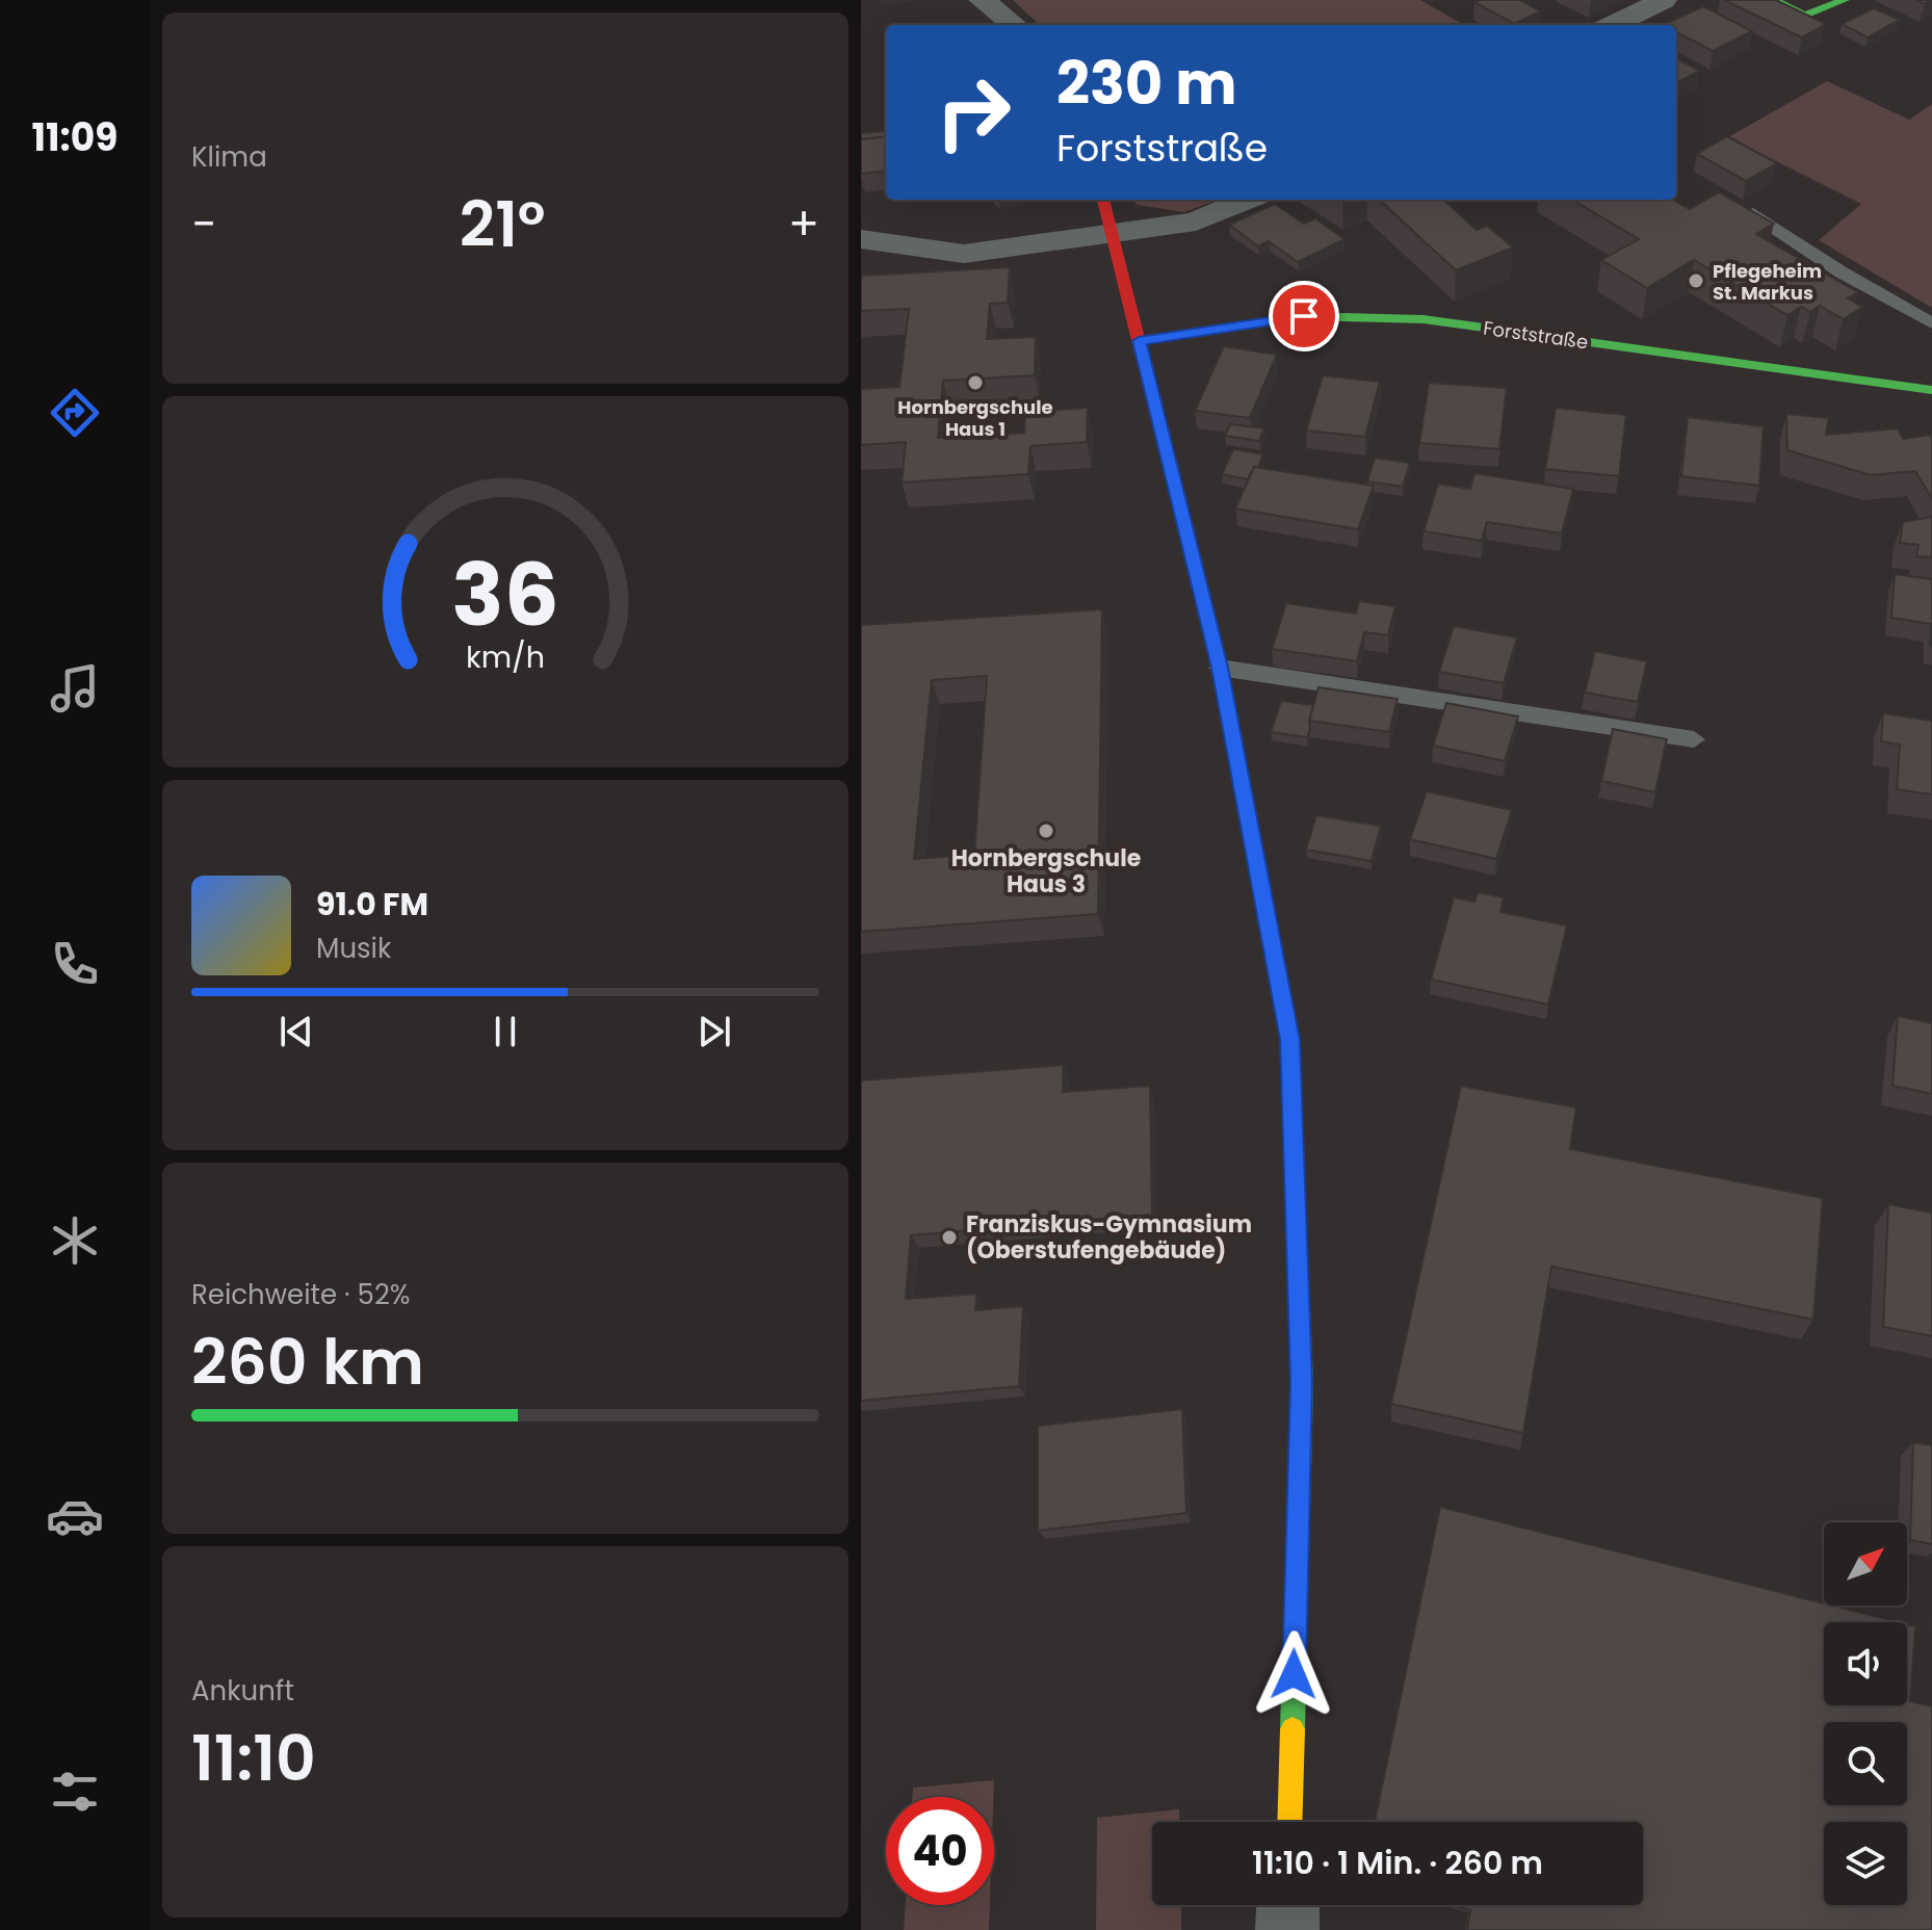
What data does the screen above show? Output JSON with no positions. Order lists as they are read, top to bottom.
{
  "streets": {
    "street": ["Forststraße"]
  },
  "places": [
    "Pflegeheim St. Markus",
    "Hornbergschule Haus 1",
    "Hornbergschule Haus 3",
    "Franziskus-Gymnasium (Oberstufengebäude)"
  ],
  "north": "top right",
  "page": {
    "tabs": "11:09",
    "tile": [
      "Klima",
      ["Reichweite · 52%", "260 km"],
      ["Ankunft", "11:10"]
    ],
    "turn": ["230 m", "Forststraße"],
    "heat": ["−", "21°", "+"],
    "song": ["91.0 FM", "Musik"],
    "limit": "40",
    "trip": "11:10 · 1 Min. · 260 m",
    "gauge": ["36", "km/h"]
  }
}
